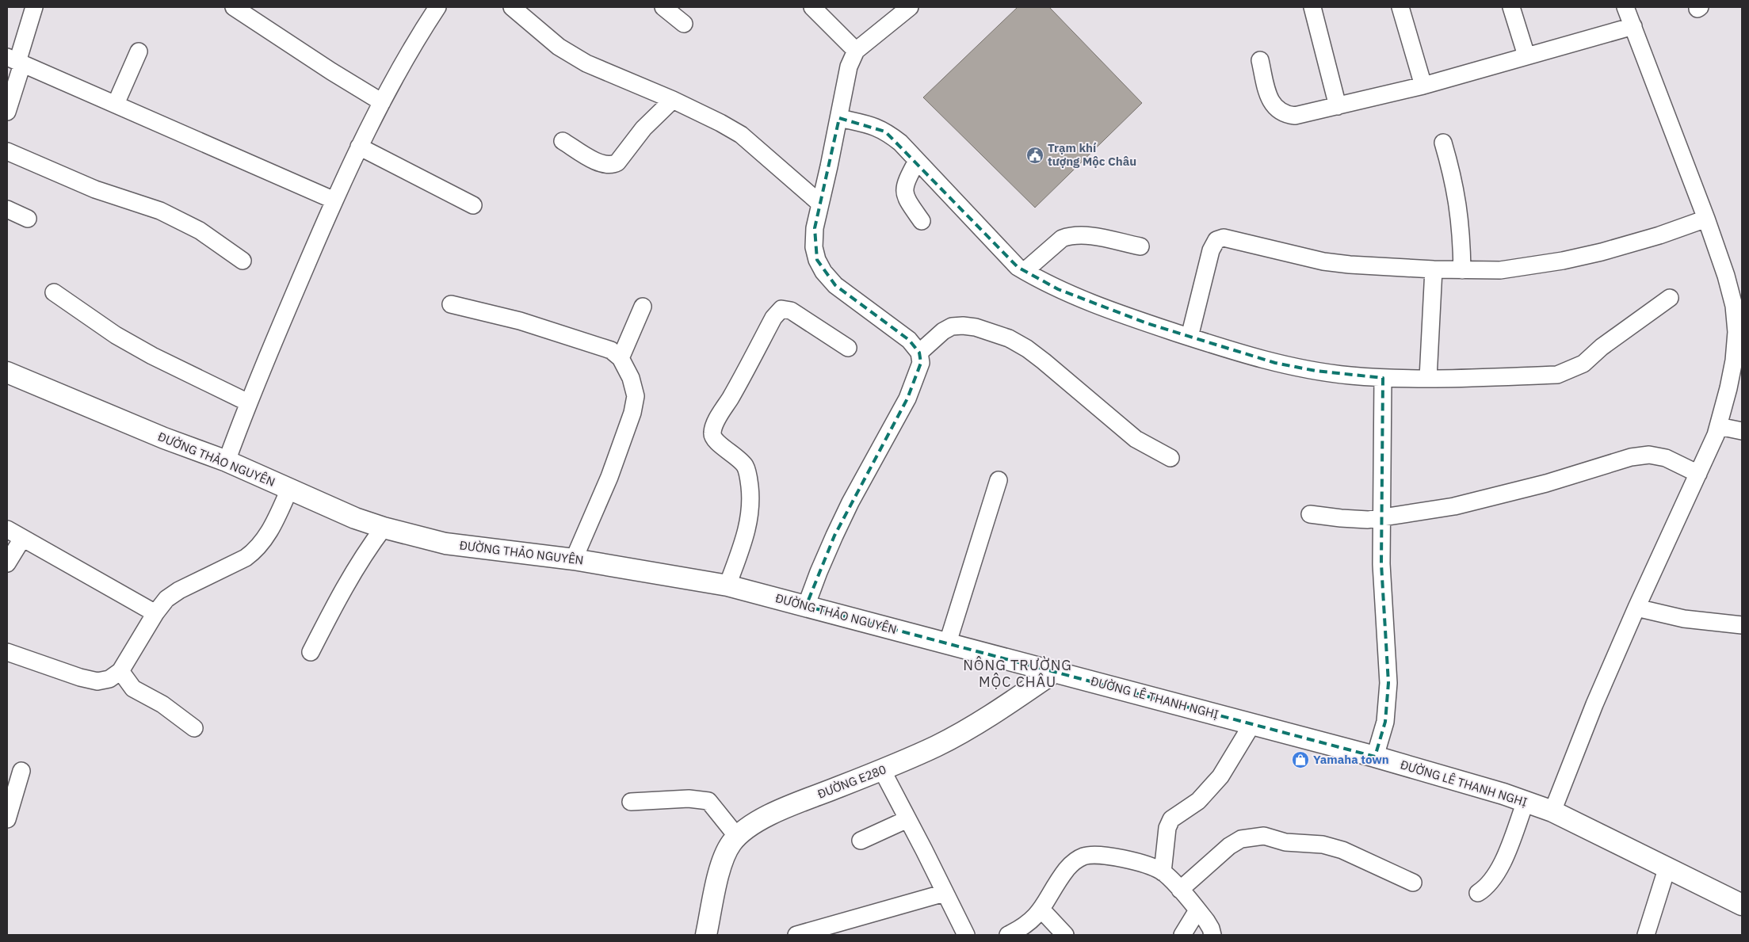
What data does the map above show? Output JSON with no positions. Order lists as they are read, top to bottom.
{
  "streets": {
    "main road": ["ĐƯỜNG THẢO NGUYÊN", "ĐƯỜNG LÊ THANH NGHỊ", "ĐƯỜNG E280"]
  },
  "crossings": [
    ["ĐƯỜNG THẢO NGUYÊN", "ĐƯỜNG LÊ THANH NGHỊ"],
    ["ĐƯỜNG THẢO NGUYÊN", "ĐƯỜNG E280"],
    ["ĐƯỜNG LÊ THANH NGHỊ", "ĐƯỜNG E280"]
  ],
  "districts": ["NÔNG TRƯỜNG MỘC CHÂU"],
  "places": {
    "public building": ["Trạm khí tượng Mộc Châu"],
    "shop": ["Yamaha town"]
  }
}
